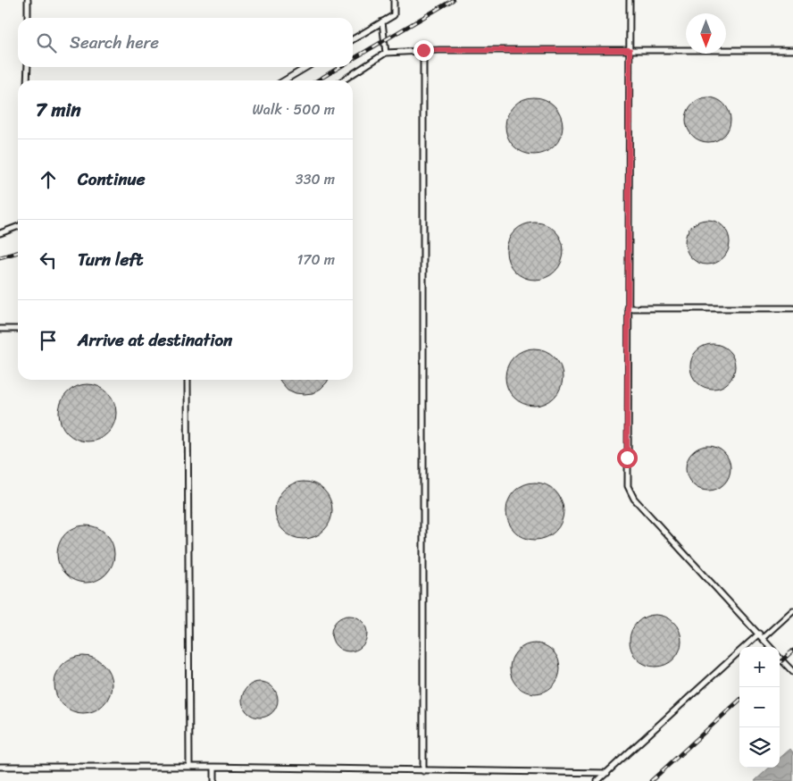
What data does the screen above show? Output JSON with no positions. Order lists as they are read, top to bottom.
{
  "north": "bottom",
  "page": {
    "search": "Search here",
    "heading": ["7 min", "Walk · 500 m"],
    "list": [
      ["Continue", "330 m"],
      ["Turn left", "170 m"],
      "Arrive at destination"
    ],
    "map_buttons": ["+", "−"]
  }
}
